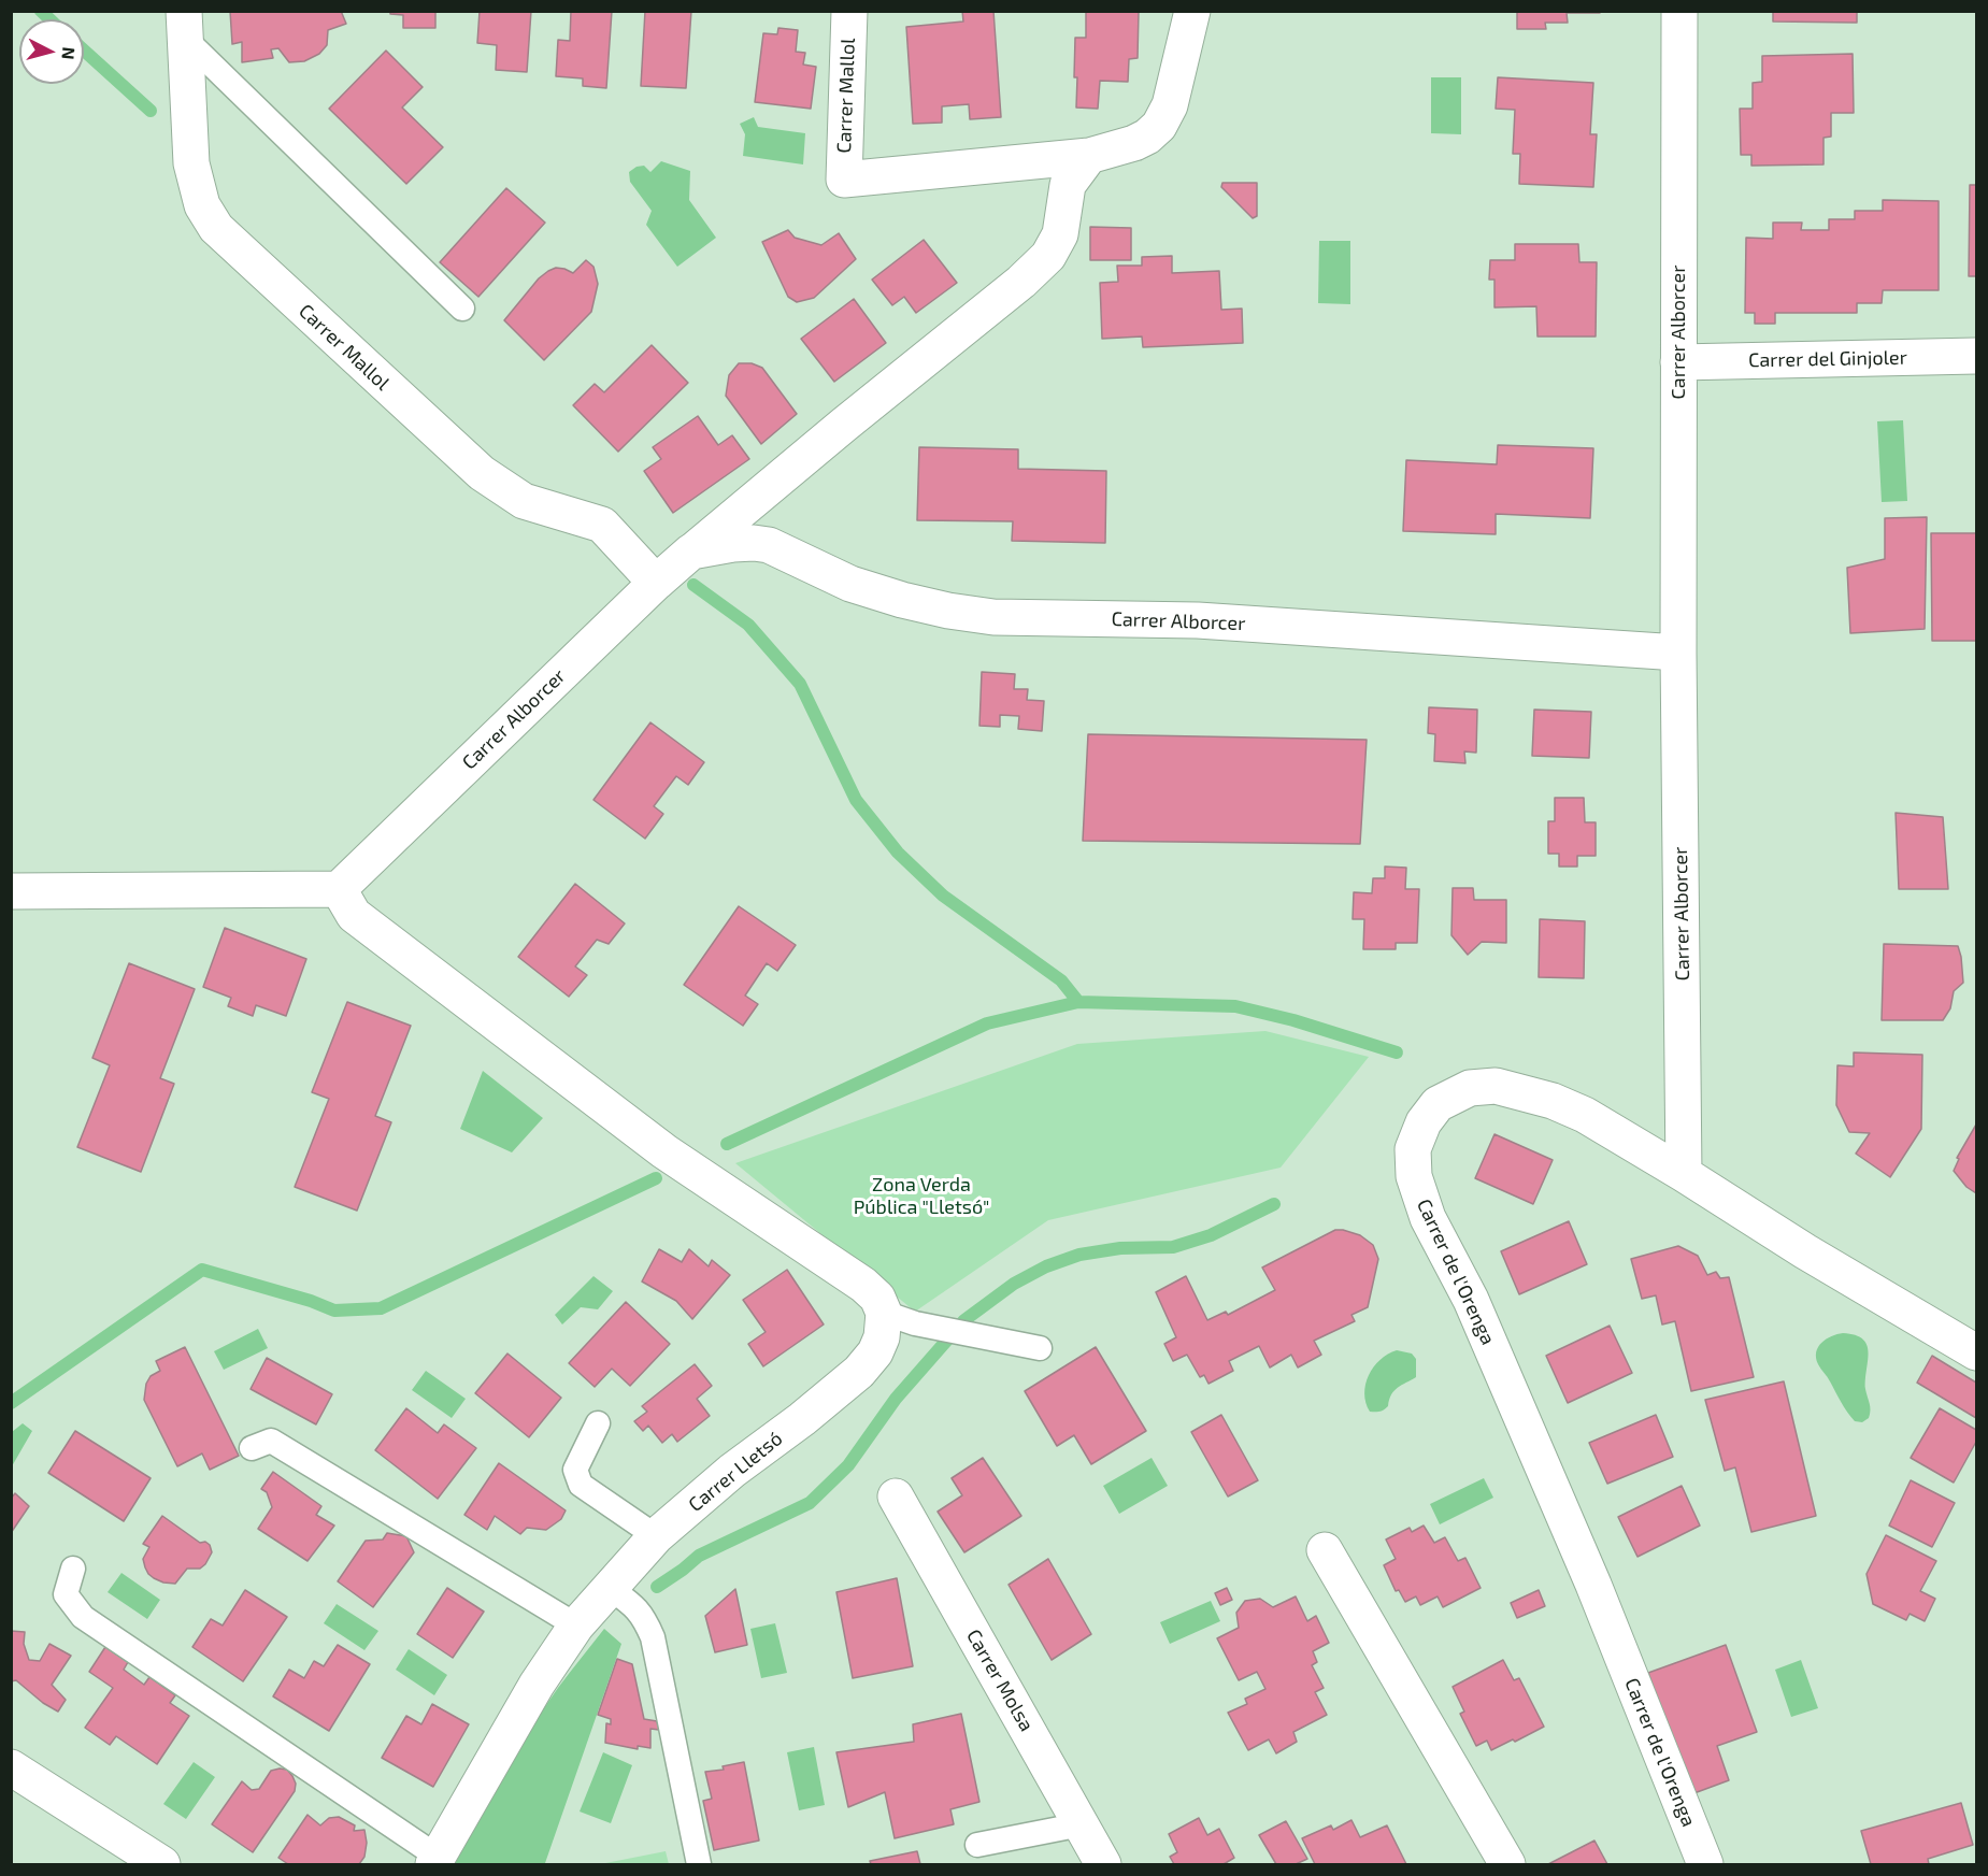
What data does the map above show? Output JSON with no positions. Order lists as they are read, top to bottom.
{
  "streets": {
    "street": [
      "Carrer Mallol",
      "Carrer Alborcer",
      "Carrer del Ginjoler",
      "Carrer de l'Orenga",
      "Carrer Lletsó",
      "Carrer Molsa"
    ]
  },
  "crossings": [
    ["Carrer Mallol", "Carrer Alborcer"],
    ["Carrer Alborcer", "Carrer del Ginjoler"],
    ["Carrer Alborcer", "Carrer de l'Orenga"]
  ],
  "parks": ["Zona Verda Pública \"Lletsó\""],
  "north": "right"
}
